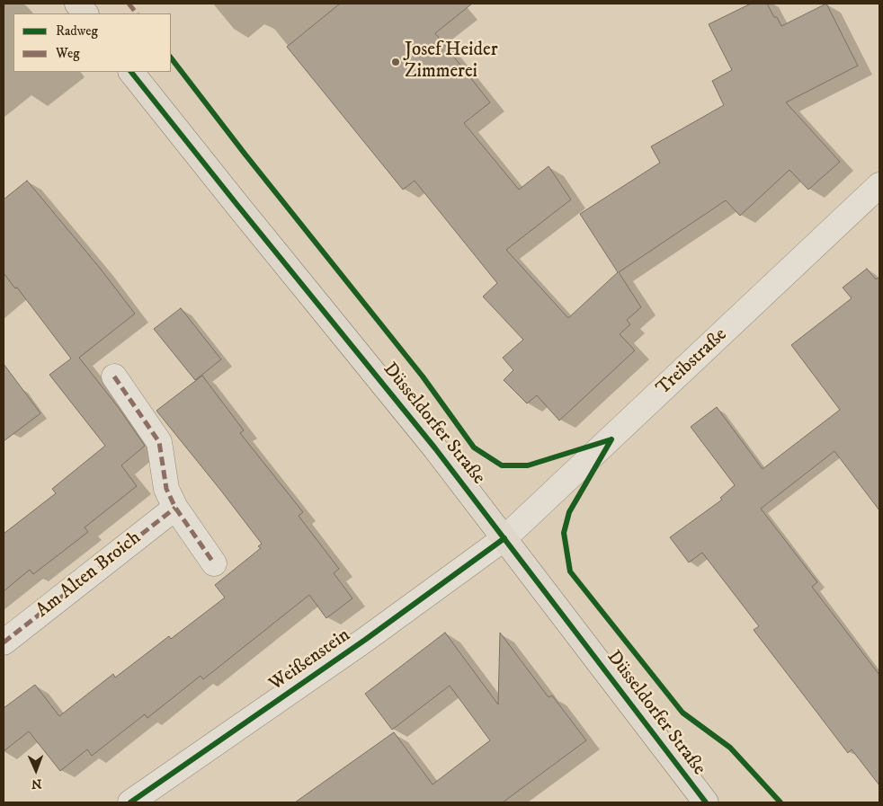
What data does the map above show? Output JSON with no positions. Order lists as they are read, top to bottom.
{
  "streets": {
    "main road": ["Düsseldorfer Straße"],
    "street": ["Treibstraße", "Am Alten Broich", "Weißenstein"]
  },
  "crossings": [
    ["Treibstraße", "Düsseldorfer Straße"],
    ["Treibstraße", "Weißenstein"],
    ["Düsseldorfer Straße", "Weißenstein"]
  ],
  "places": ["Josef Heider Zimmerei"],
  "legend": ["Radweg", "Weg"],
  "north": "bottom"
}
